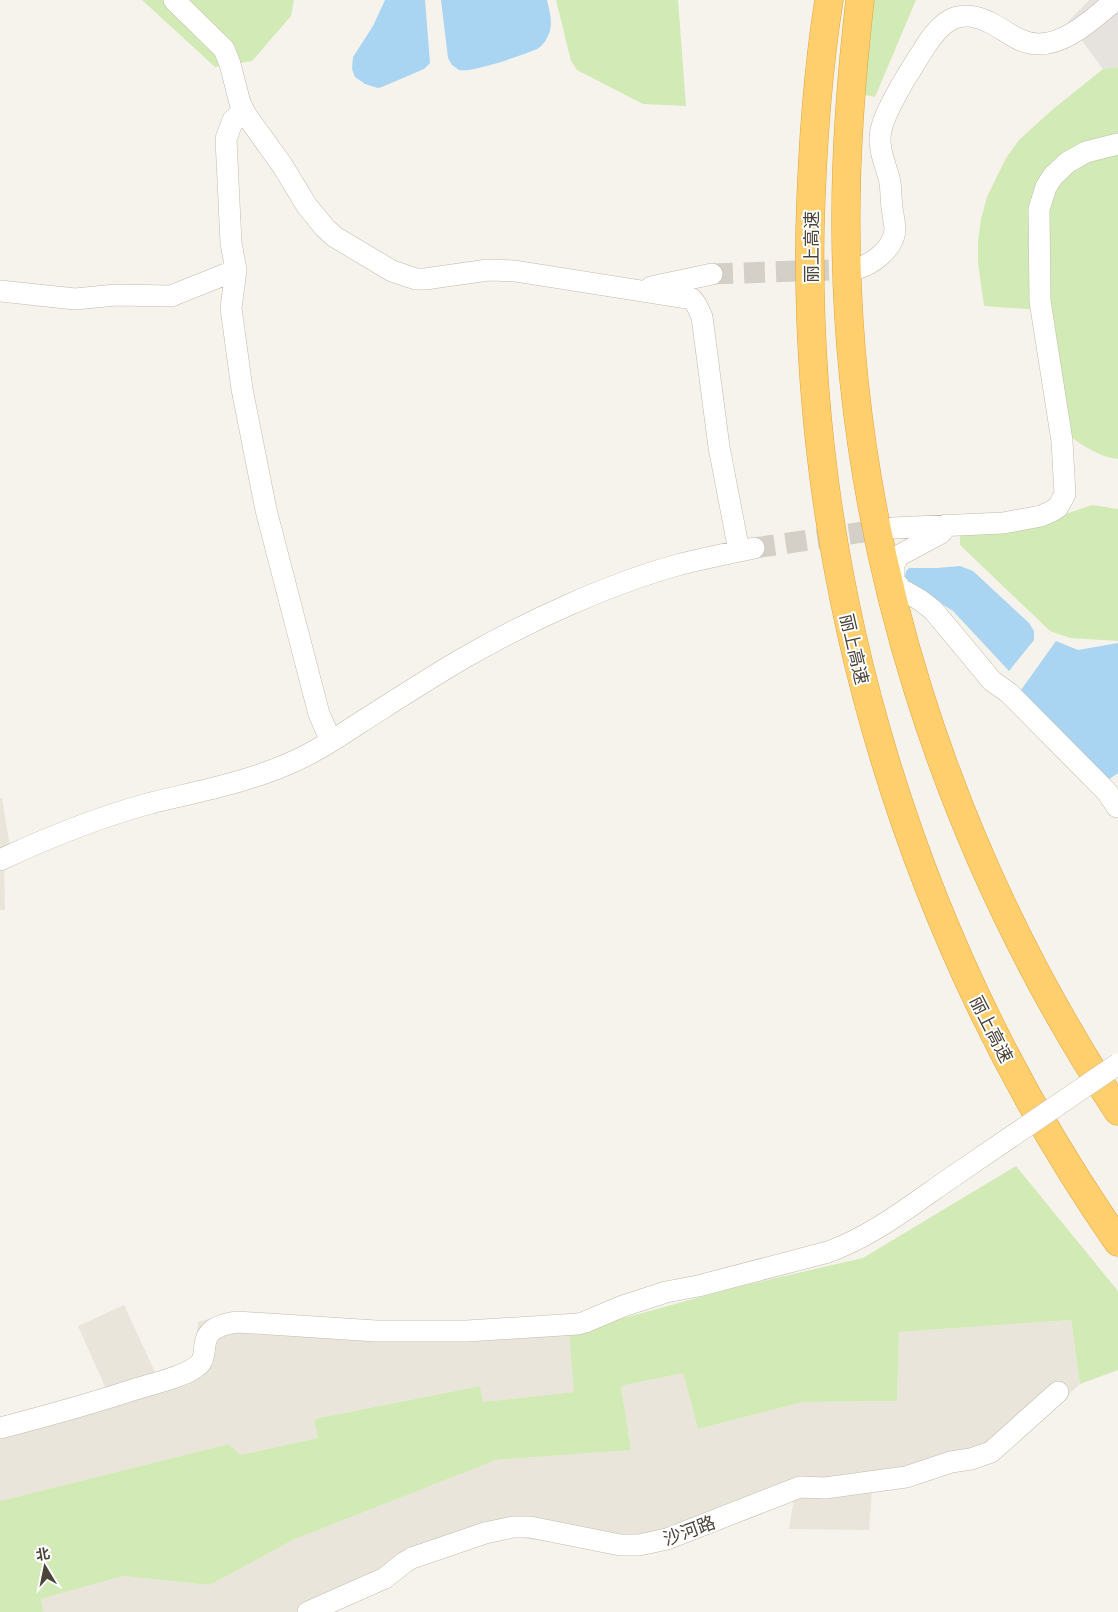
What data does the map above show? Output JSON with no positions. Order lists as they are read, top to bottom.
{
  "streets": {
    "highway": ["丽上高速"],
    "street": ["沙河路"]
  },
  "north": "top"
}
